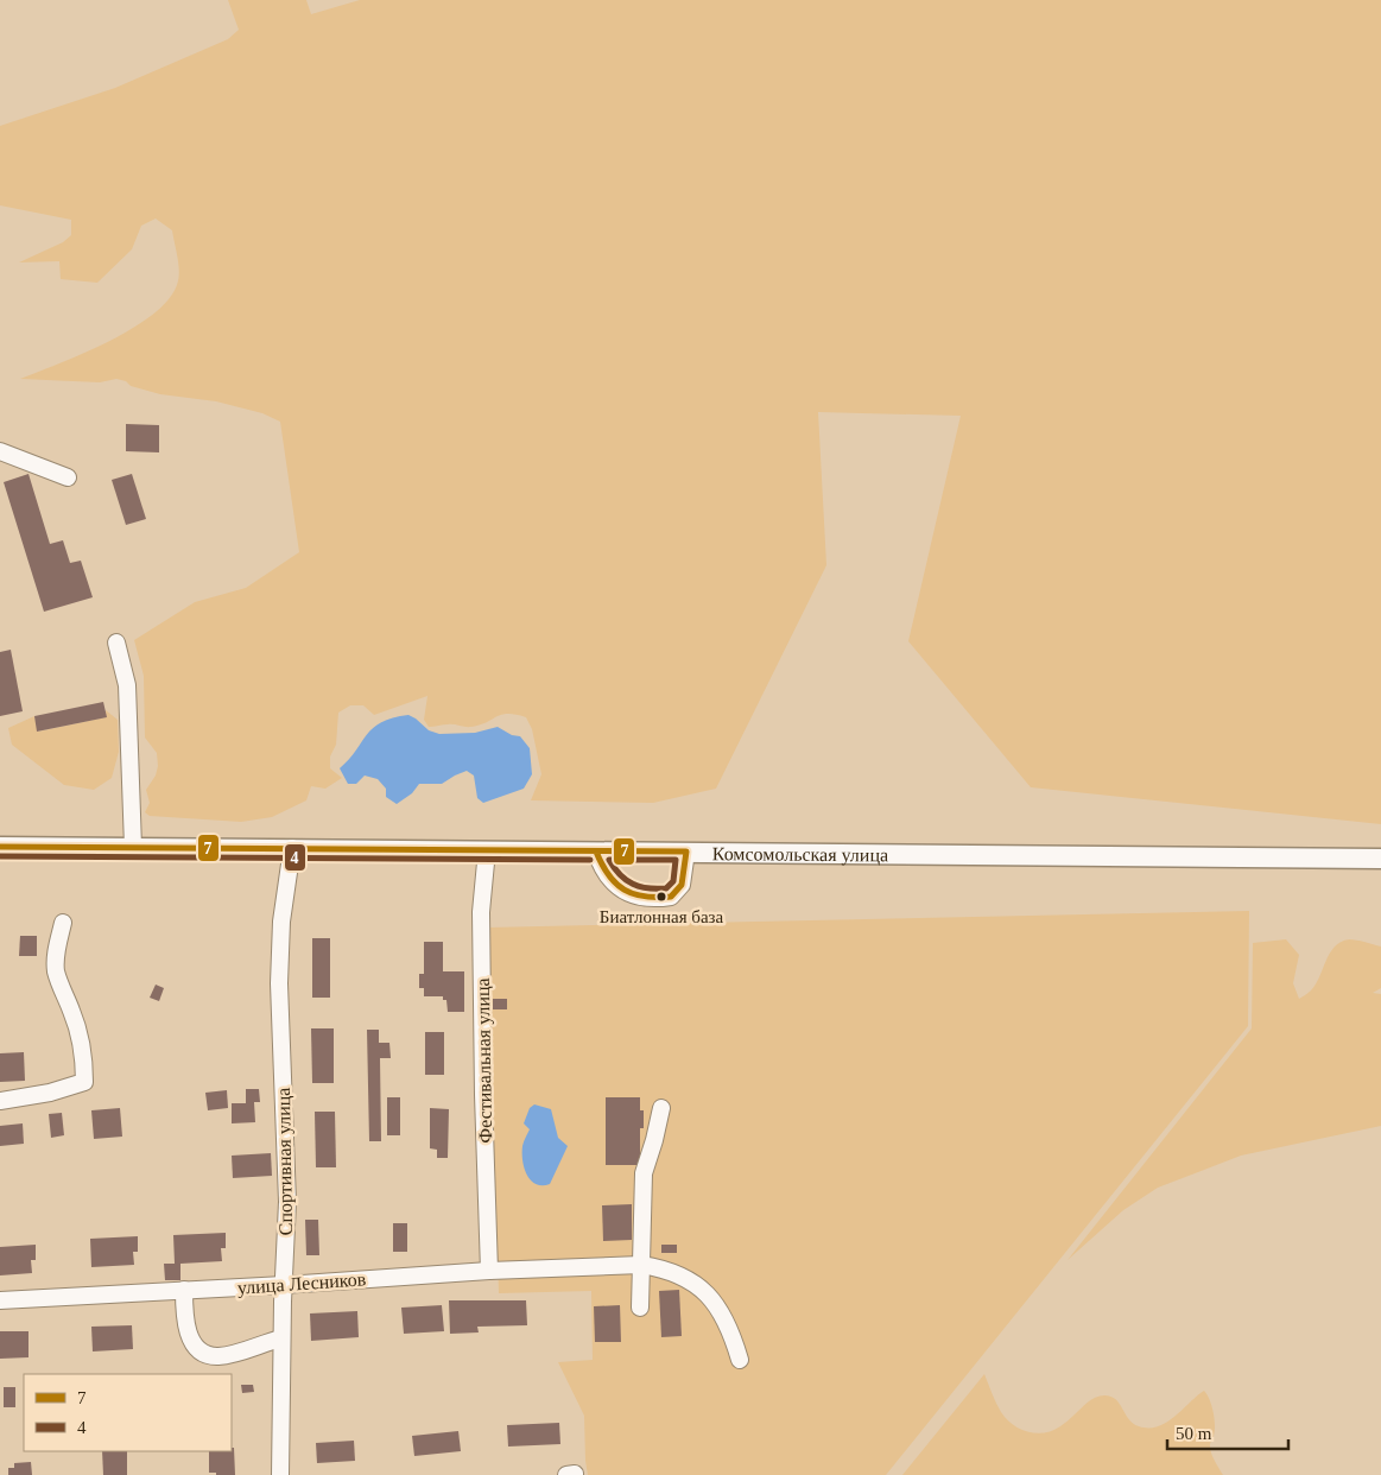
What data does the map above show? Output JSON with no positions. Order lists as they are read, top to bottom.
{
  "streets": {
    "main road": ["Комсомольская улица"],
    "street": ["Фестивальная улица", "Спортивная улица", "улица Лесников"]
  },
  "crossings": [
    ["Комсомольская улица", "Фестивальная улица"],
    ["Комсомольская улица", "Спортивная улица"],
    ["Фестивальная улица", "улица Лесников"],
    ["Спортивная улица", "улица Лесников"]
  ],
  "places": ["Биатлонная база"],
  "lines": ["transit line 7", "transit line 4"],
  "legend": ["7", "4"],
  "scale_bar": "50 m"
}
